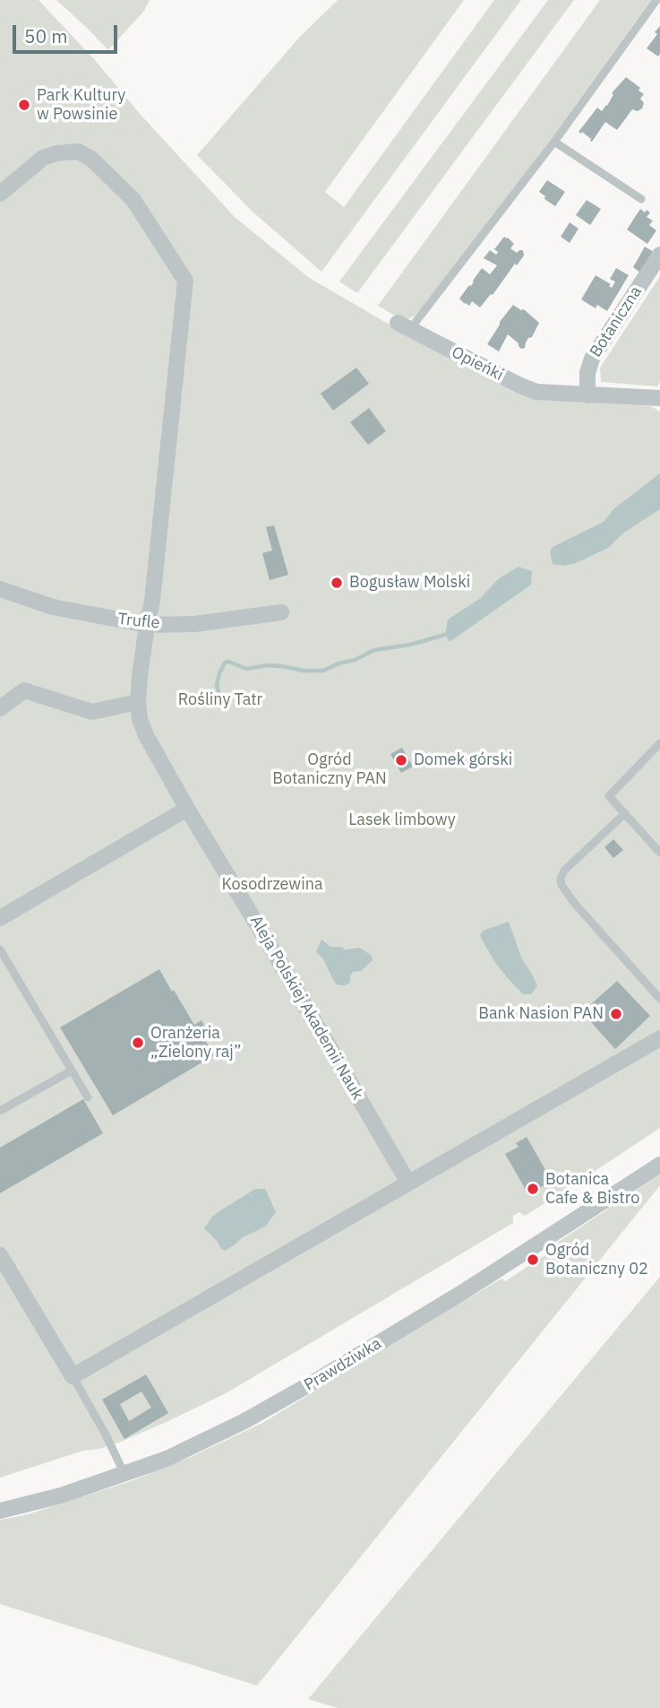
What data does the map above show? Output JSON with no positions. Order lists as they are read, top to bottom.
{
  "streets": {
    "street": [
      "Botaniczna",
      "Opieńki",
      "Trufle",
      "Aleja Polskiej Akademii Nauk",
      "Prawdziwka"
    ]
  },
  "crossings": [
    ["Botaniczna", "Opieńki"],
    ["Trufle", "Aleja Polskiej Akademii Nauk"]
  ],
  "parks": [
    "Rośliny Tatr",
    "Ogród Botaniczny PAN",
    "Lasek limbowy",
    "Kosodrzewina"
  ],
  "places": [
    "Park Kultury w Powsinie",
    "Bogusław Molski",
    "Domek górski",
    "Bank Nasion PAN",
    "Oranżeria „Zielony raj”",
    "Botanica Cafe & Bistro",
    "Ogród Botaniczny 02"
  ],
  "scale_bar": "50 m"
}
